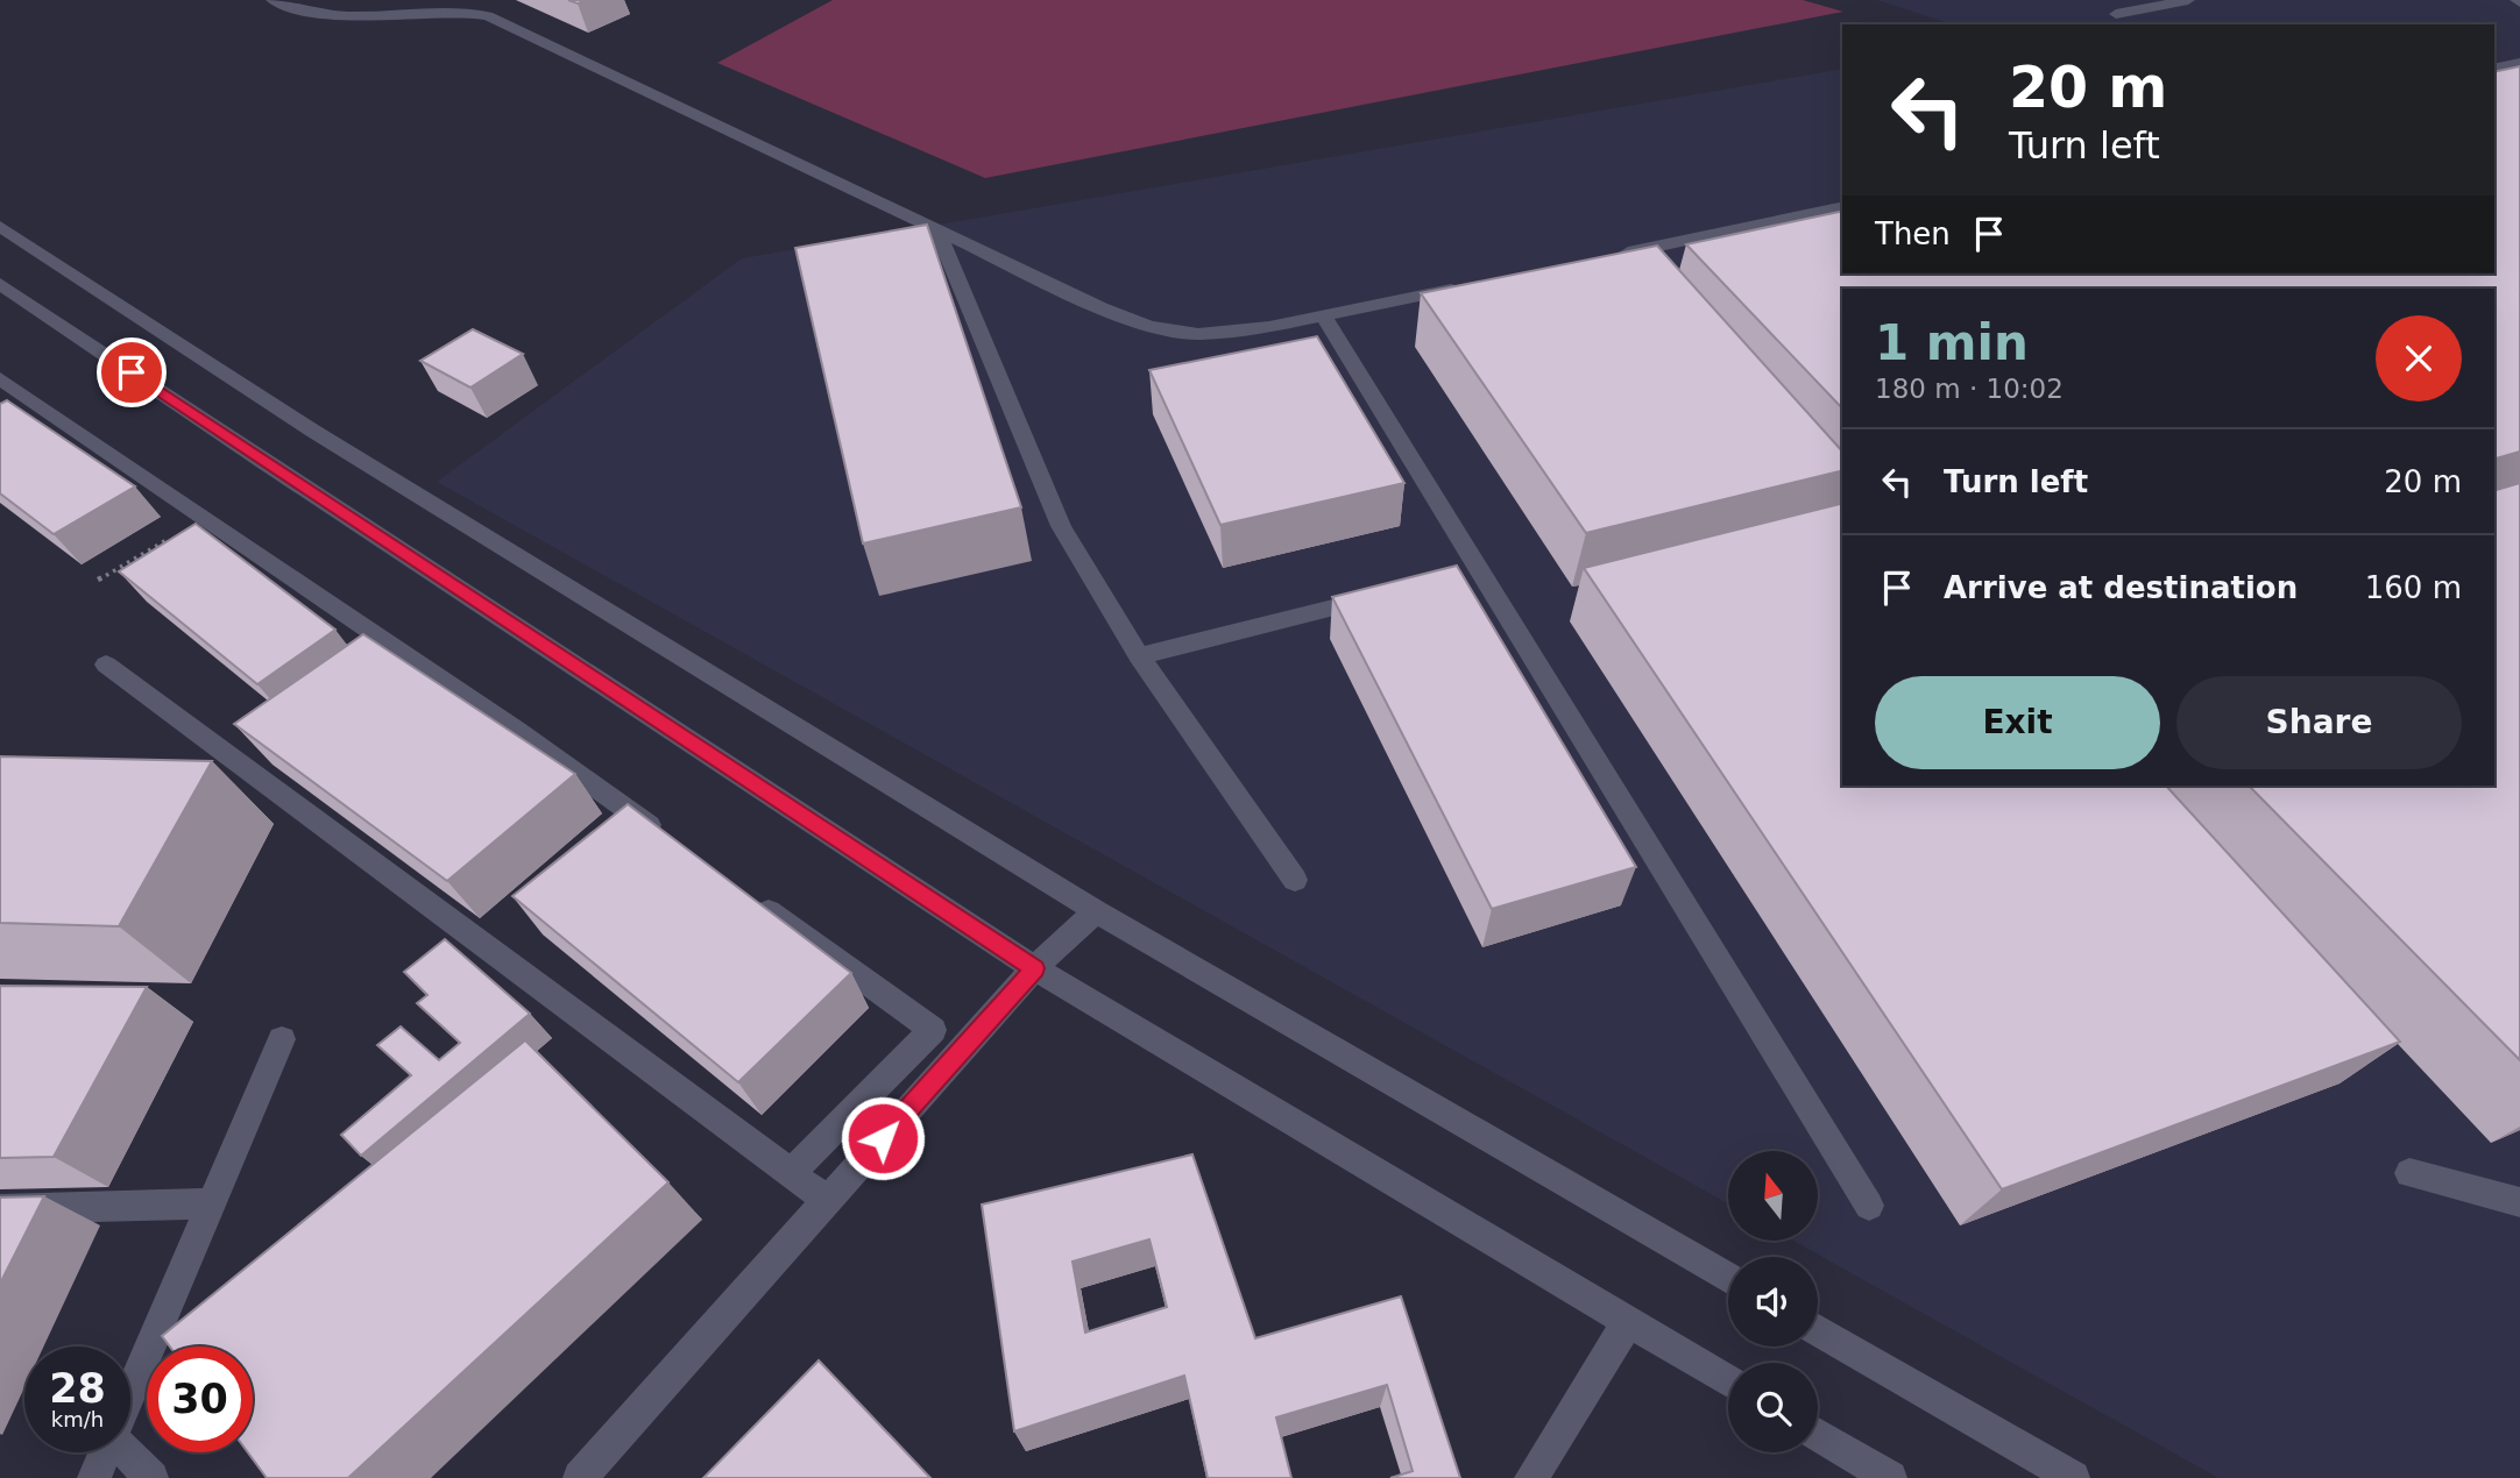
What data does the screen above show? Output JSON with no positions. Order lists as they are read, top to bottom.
{
  "north": "top",
  "page": {
    "turn": ["20 m", "Turn left"],
    "then": "Then",
    "heading": ["1 min", "180 m · 10:02"],
    "list": [
      {
        "name": "Turn left",
        "value": "20 m"
      },
      {
        "name": "Arrive at destination",
        "value": "160 m"
      }
    ],
    "buttons": ["Exit", "Share"],
    "speed": "28 km/h",
    "limit": "30"
  }
}
